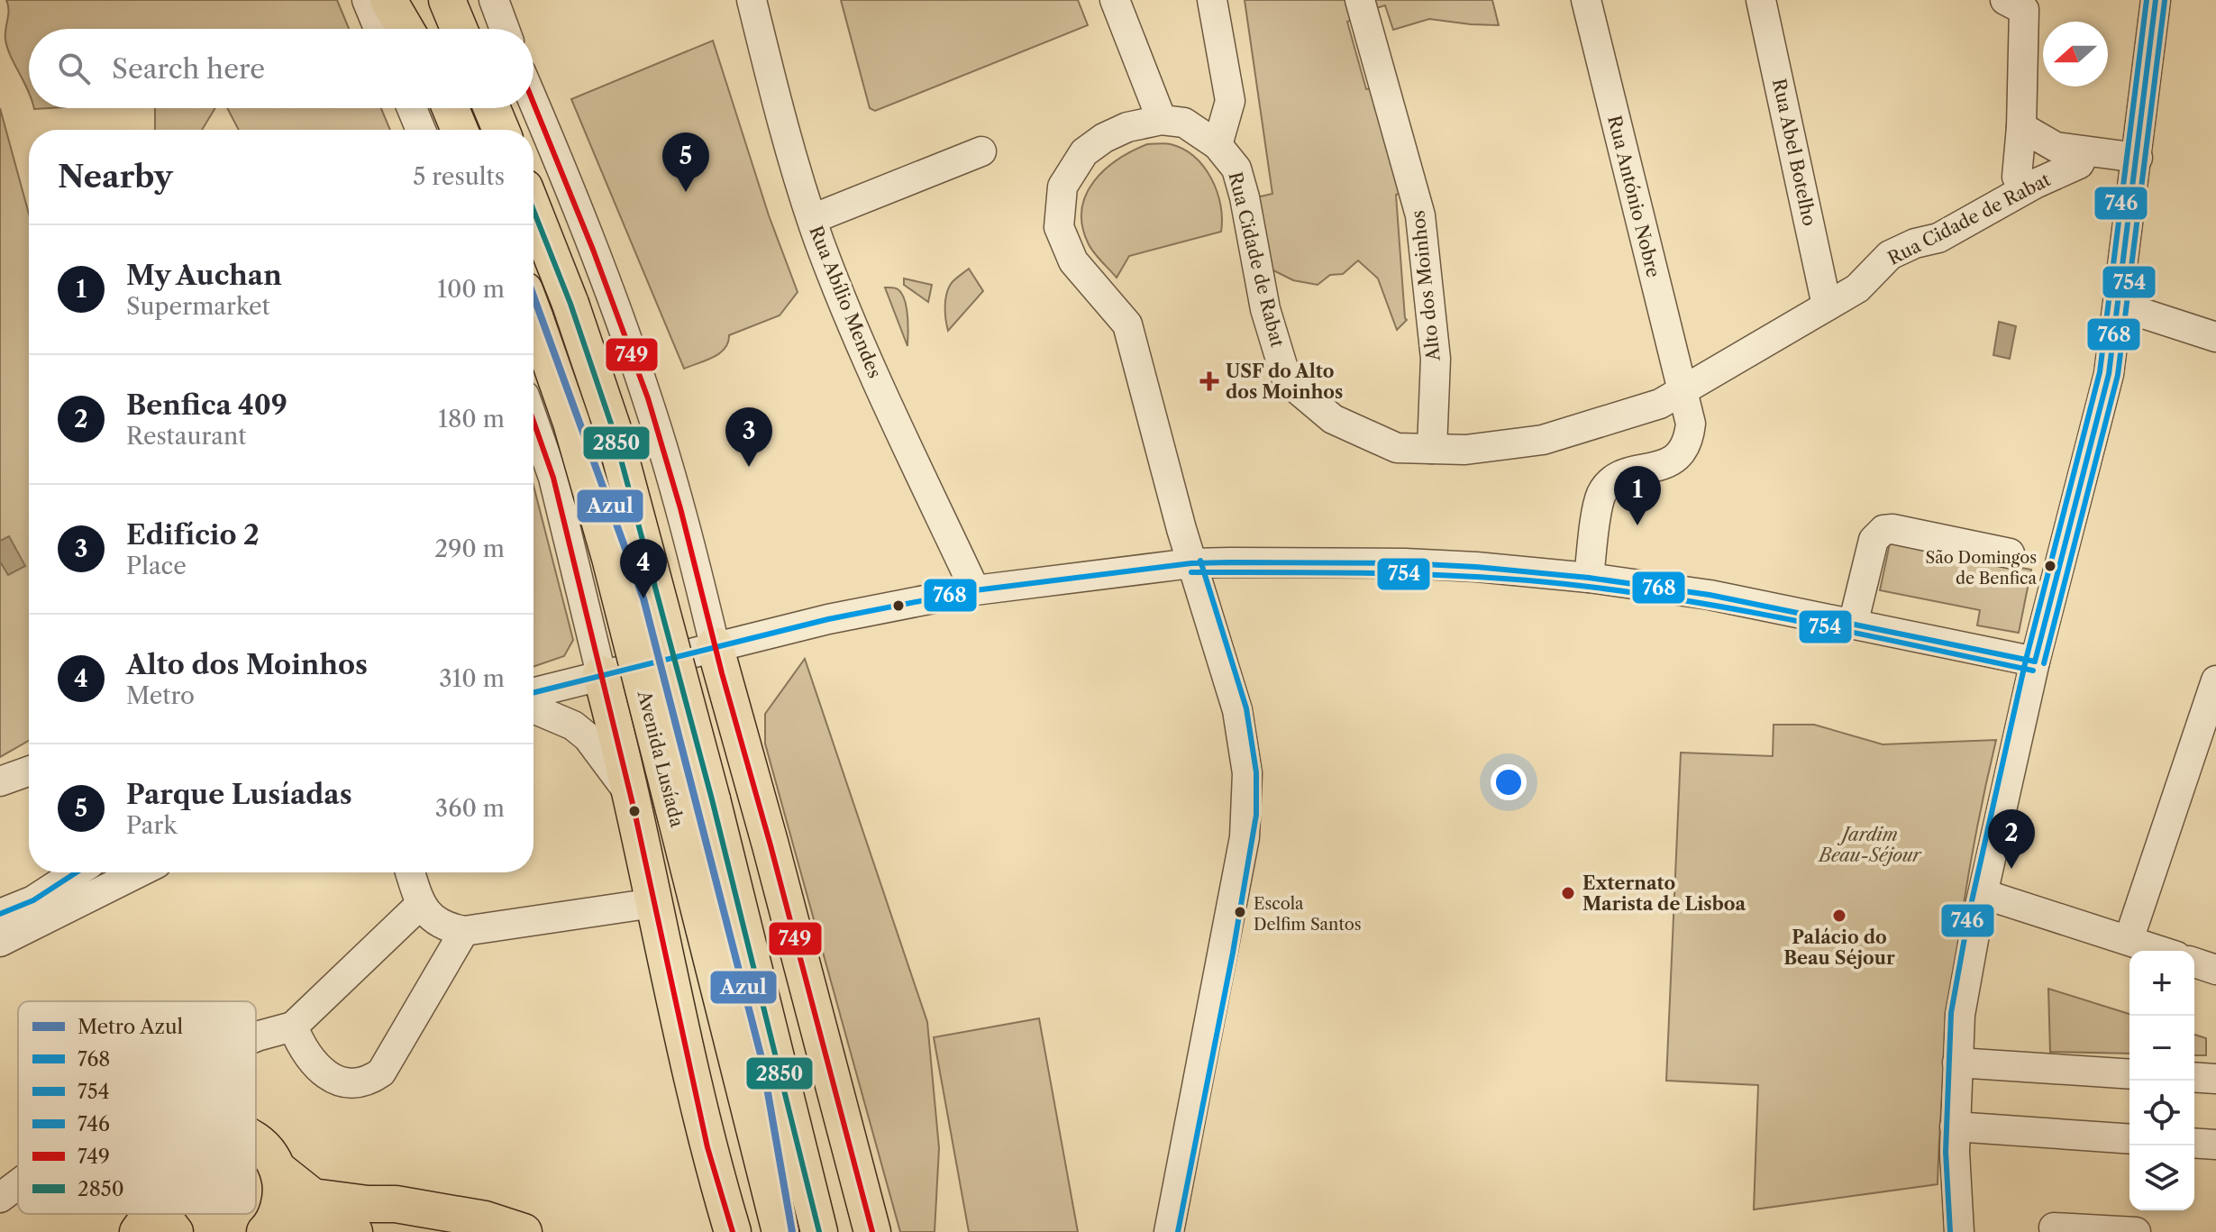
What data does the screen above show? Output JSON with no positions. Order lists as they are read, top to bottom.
{
  "streets": {
    "main road": ["Avenida Lusíada"],
    "street": [
      "Rua Abel Botelho",
      "Rua António Nobre",
      "Rua Cidade de Rabat",
      "Alto dos Moinhos",
      "Rua Abílio Mendes"
    ]
  },
  "crossings": [
    ["Rua Abel Botelho", "Rua Cidade de Rabat"],
    ["Rua António Nobre", "Rua Cidade de Rabat"],
    ["Rua Cidade de Rabat", "Alto dos Moinhos"]
  ],
  "parks": ["Jardim Beau-Séjour"],
  "places": {
    "health": ["USF do Alto dos Moinhos"],
    "other": [
      "São Domingos de Benfica",
      "Externato Marista de Lisboa",
      "Escola Delfim Santos",
      "Palácio do Beau Séjour"
    ]
  },
  "lines": [
    "transit line 768",
    "transit line 746",
    "transit line 754",
    "transit line 749",
    "transit line 2850",
    "metro line Azul"
  ],
  "legend": [
    "Metro Azul",
    "768",
    "754",
    "746",
    "749",
    "2850"
  ],
  "north": "left",
  "page": {
    "search": "Search here",
    "heading": ["Nearby", "5 results"],
    "pins": [
      "5",
      "3",
      "1",
      "4",
      "2"
    ],
    "list": [
      {
        "mark": "1",
        "name": "My Auchan",
        "note": "Supermarket",
        "value": "100 m"
      },
      {
        "mark": "2",
        "name": "Benfica 409",
        "note": "Restaurant",
        "value": "180 m"
      },
      {
        "mark": "3",
        "name": "Edifício 2",
        "note": "Place",
        "value": "290 m"
      },
      {
        "mark": "4",
        "name": "Alto dos Moinhos",
        "note": "Metro",
        "value": "310 m"
      },
      {
        "mark": "5",
        "name": "Parque Lusíadas",
        "note": "Park",
        "value": "360 m"
      }
    ],
    "map_buttons": ["+", "−"]
  }
}
